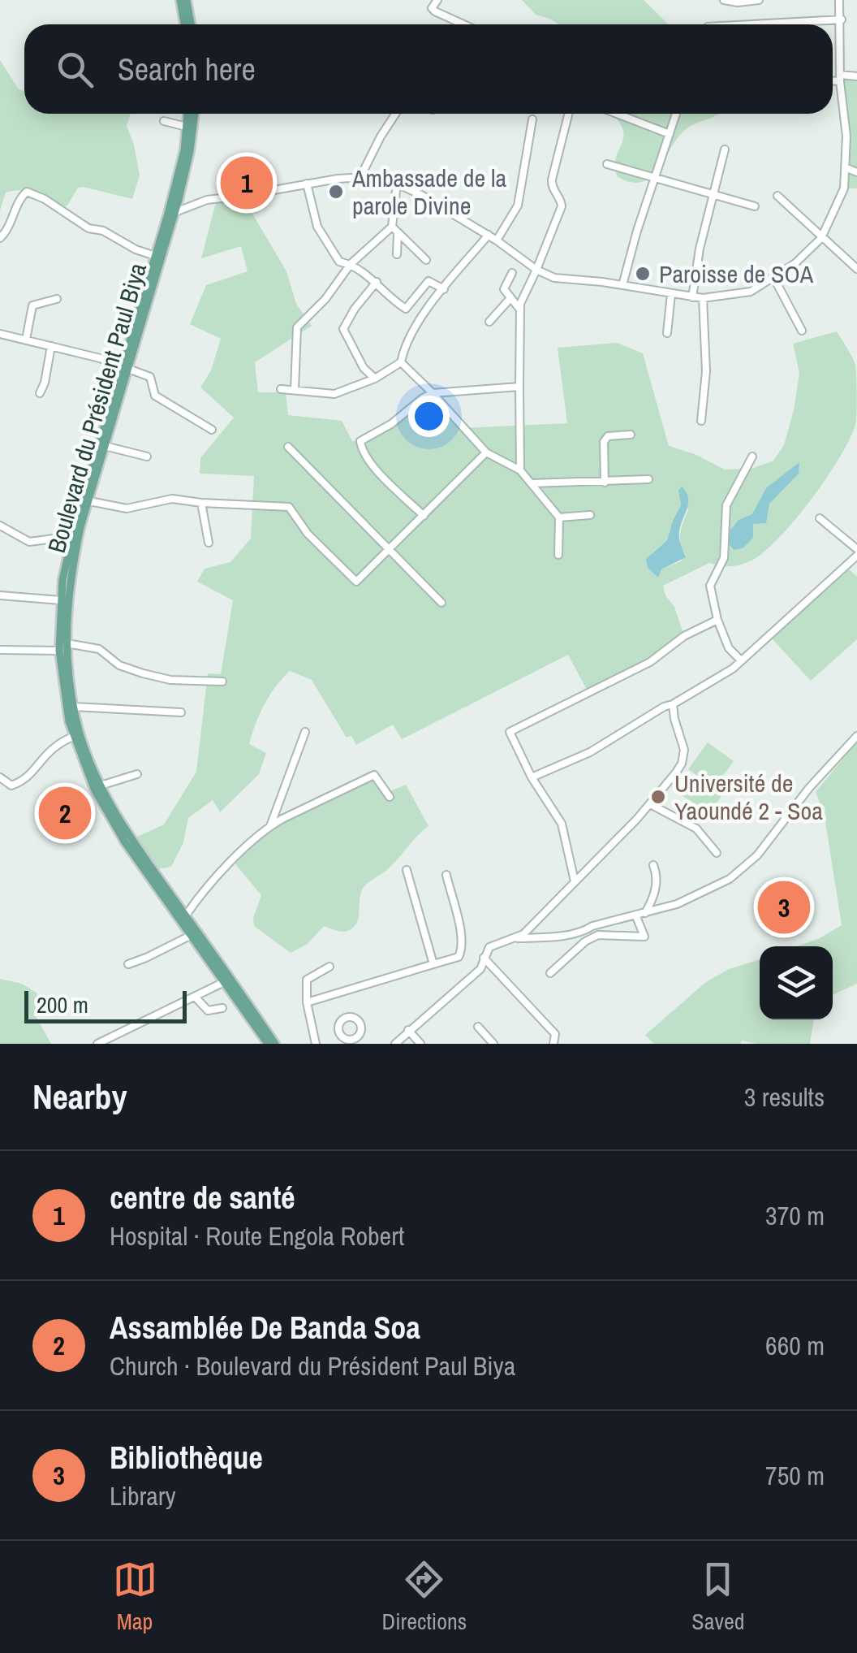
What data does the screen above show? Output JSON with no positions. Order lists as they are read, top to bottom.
{
  "streets": {
    "main road": ["Boulevard du Président Paul Biya"]
  },
  "places": ["Ambassade de la parole Divine", "Paroisse de SOA", "Université de Yaoundé 2 - Soa"],
  "scale_bar": "200 m",
  "page": {
    "search": "Search here",
    "pins": ["1", "2", "3"],
    "scale": "200 m",
    "heading": ["Nearby", "3 results"],
    "list": [
      {
        "mark": "1",
        "name": "centre de santé",
        "note": "Hospital · Route Engola Robert",
        "value": "370 m"
      },
      {
        "mark": "2",
        "name": "Assamblée De Banda Soa",
        "note": "Church · Boulevard du Président Paul Biya",
        "value": "660 m"
      },
      {
        "mark": "3",
        "name": "Bibliothèque",
        "note": "Library",
        "value": "750 m"
      }
    ],
    "nav": ["Map", "Directions", "Saved"]
  }
}
